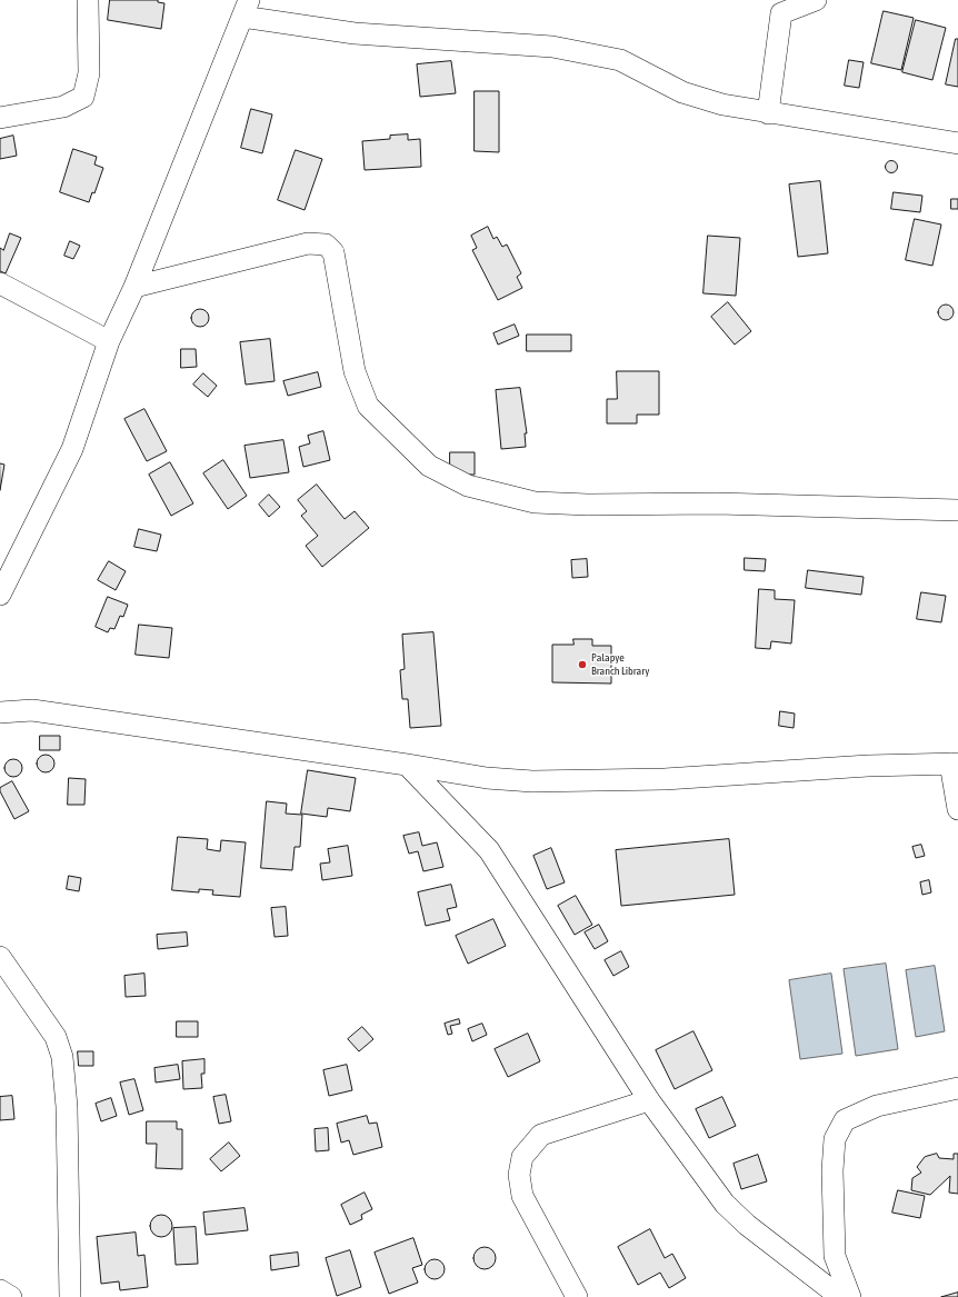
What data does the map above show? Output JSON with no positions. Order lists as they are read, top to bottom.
{
  "places": ["Palapye Branch Library"]
}
